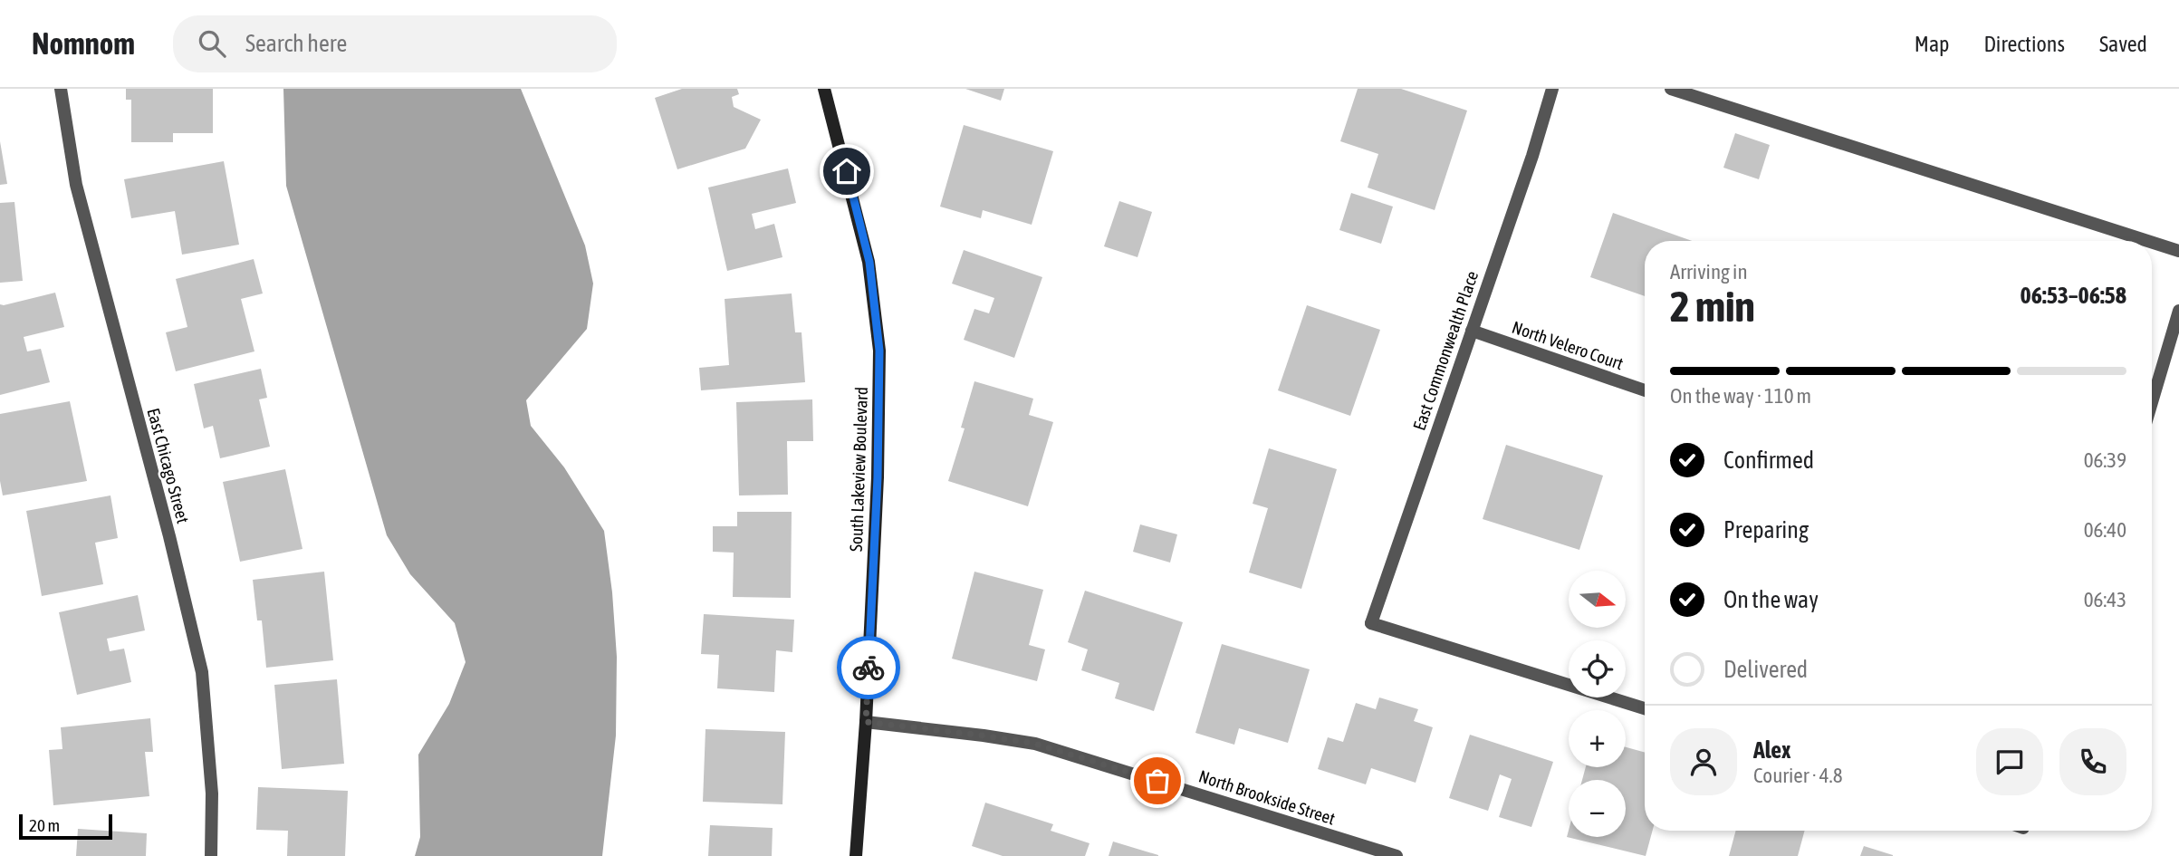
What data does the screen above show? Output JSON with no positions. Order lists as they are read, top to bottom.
{
  "streets": {
    "street": [
      "North Velero Court",
      "East Commonwealth Place",
      "East Chicago Street",
      "South Lakeview Boulevard",
      "North Brookside Street"
    ]
  },
  "crossings": [
    ["North Velero Court", "East Commonwealth Place"],
    ["South Lakeview Boulevard", "North Brookside Street"]
  ],
  "scale_bar": "20 m",
  "north": "right",
  "page": {
    "header": "Nomnom",
    "search": "Search here",
    "nav": ["Map", "Directions", "Saved"],
    "heading": ["2 min", "Arriving in", "06:53–06:58"],
    "panel": ["Alex", "Courier · 4.8"],
    "bar": "On the way · 110 m",
    "list": [
      ["Confirmed", "06:39"],
      ["Preparing", "06:40"],
      ["On the way", "06:43"],
      "Delivered"
    ],
    "map_buttons": ["+", "−"],
    "scale": "20 m"
  }
}
